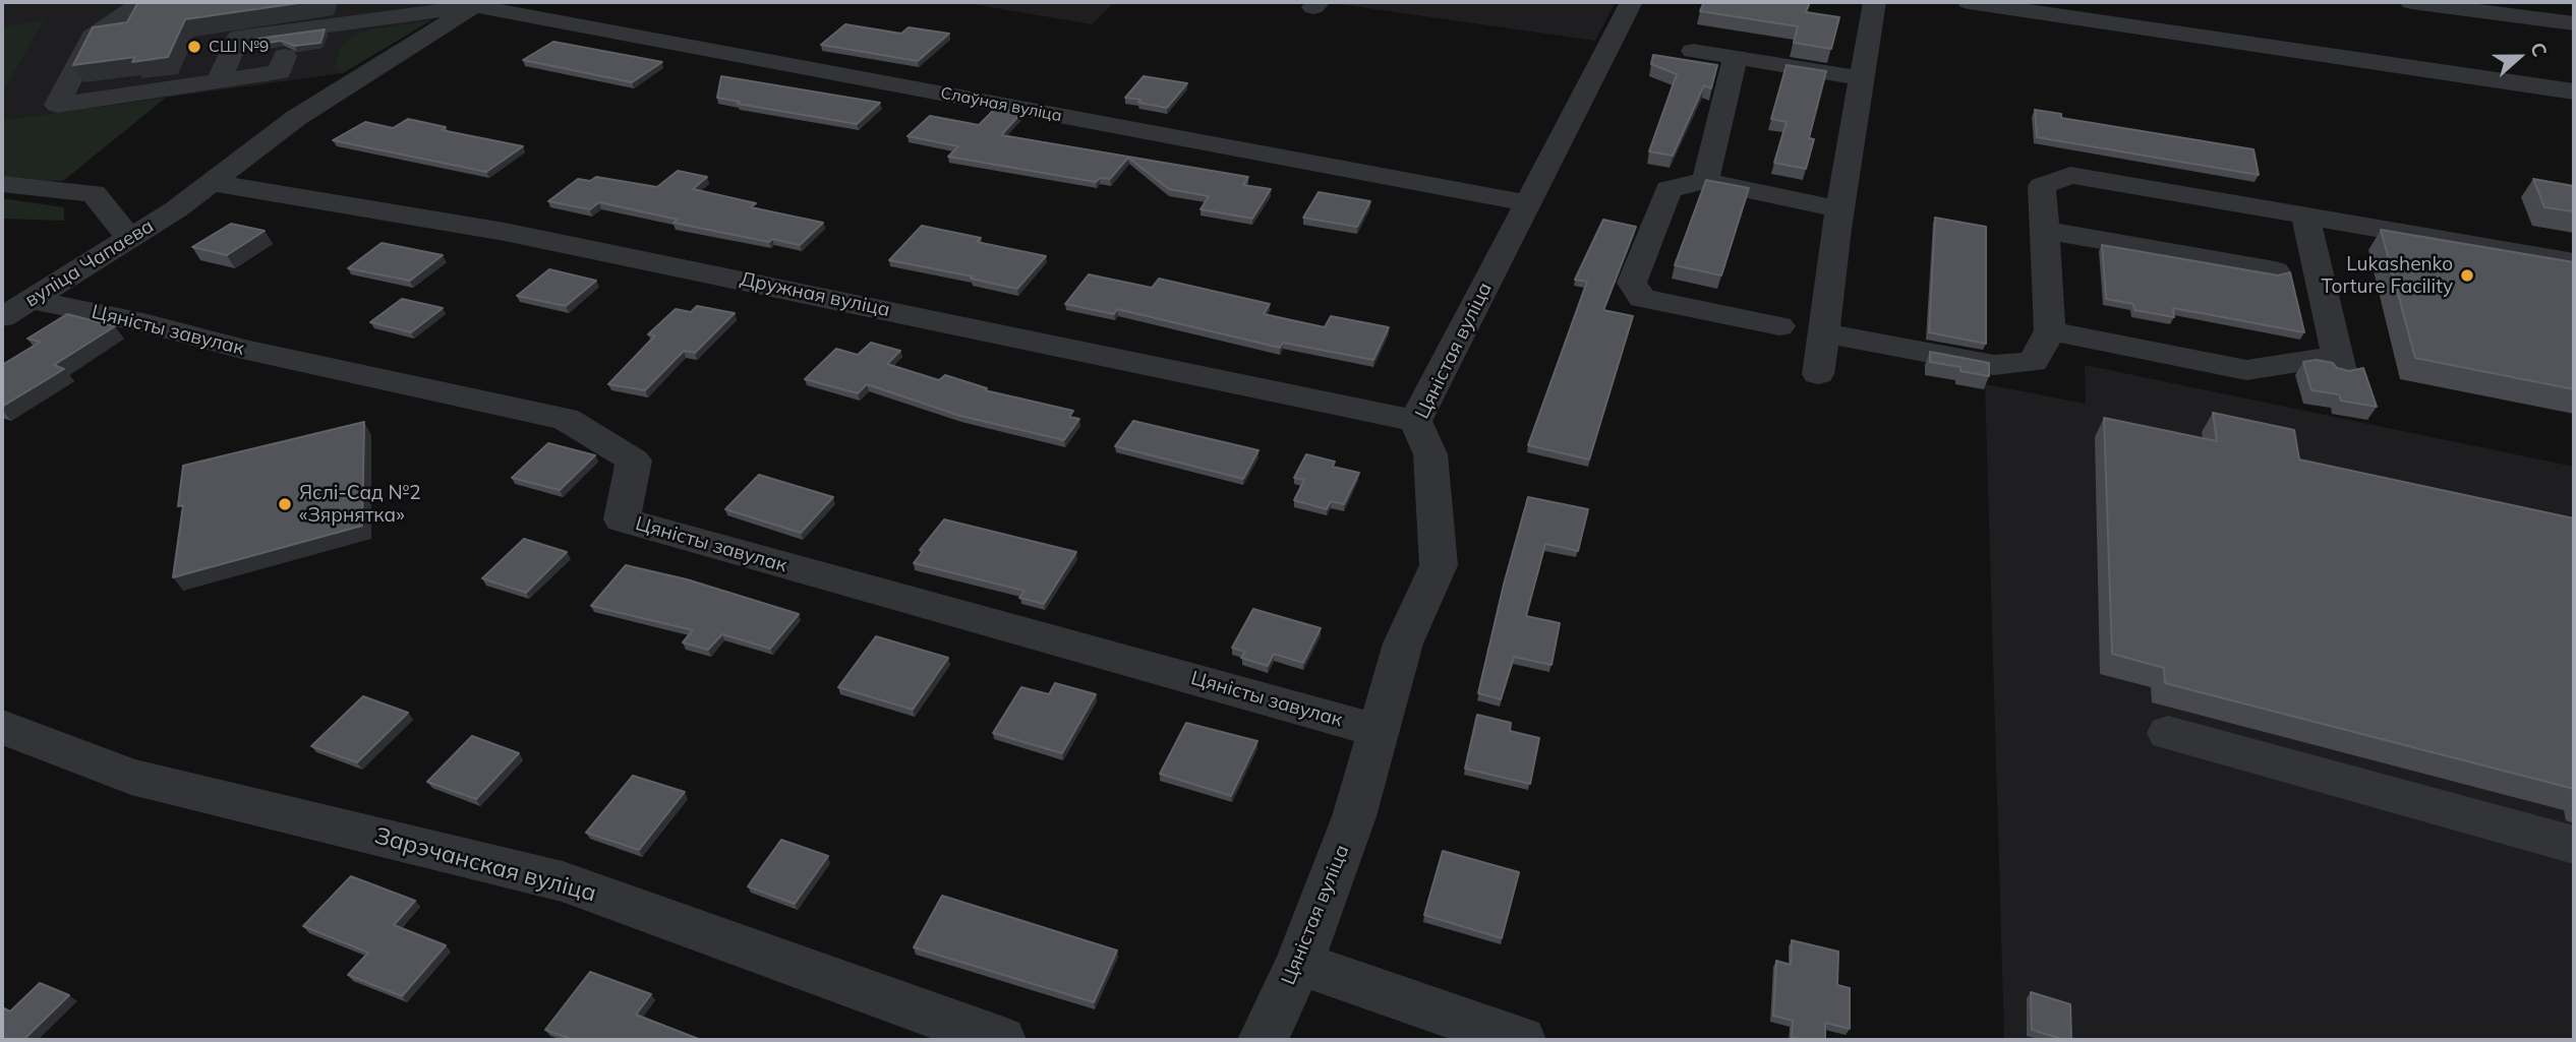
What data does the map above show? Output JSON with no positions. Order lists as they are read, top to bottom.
{
  "streets": {
    "street": [
      "Слаўная вуліца",
      "вуліца Чапаева",
      "Дружная вуліца",
      "Цяністы завулак",
      "Цяністая вуліца",
      "Зарэчанская вуліца"
    ]
  },
  "crossings": [
    ["Слаўная вуліца", "вуліца Чапаева"],
    ["Слаўная вуліца", "Цяністая вуліца"],
    ["вуліца Чапаева", "Дружная вуліца"],
    ["вуліца Чапаева", "Цяністы завулак"],
    ["Дружная вуліца", "Цяністая вуліца"],
    ["Цяністы завулак", "Цяністая вуліца"]
  ],
  "places": ["СШ №9", "Lukashenko Torture Facility", "Яслі-Сад №2 «Зярнятка»"],
  "north": "right"
}
